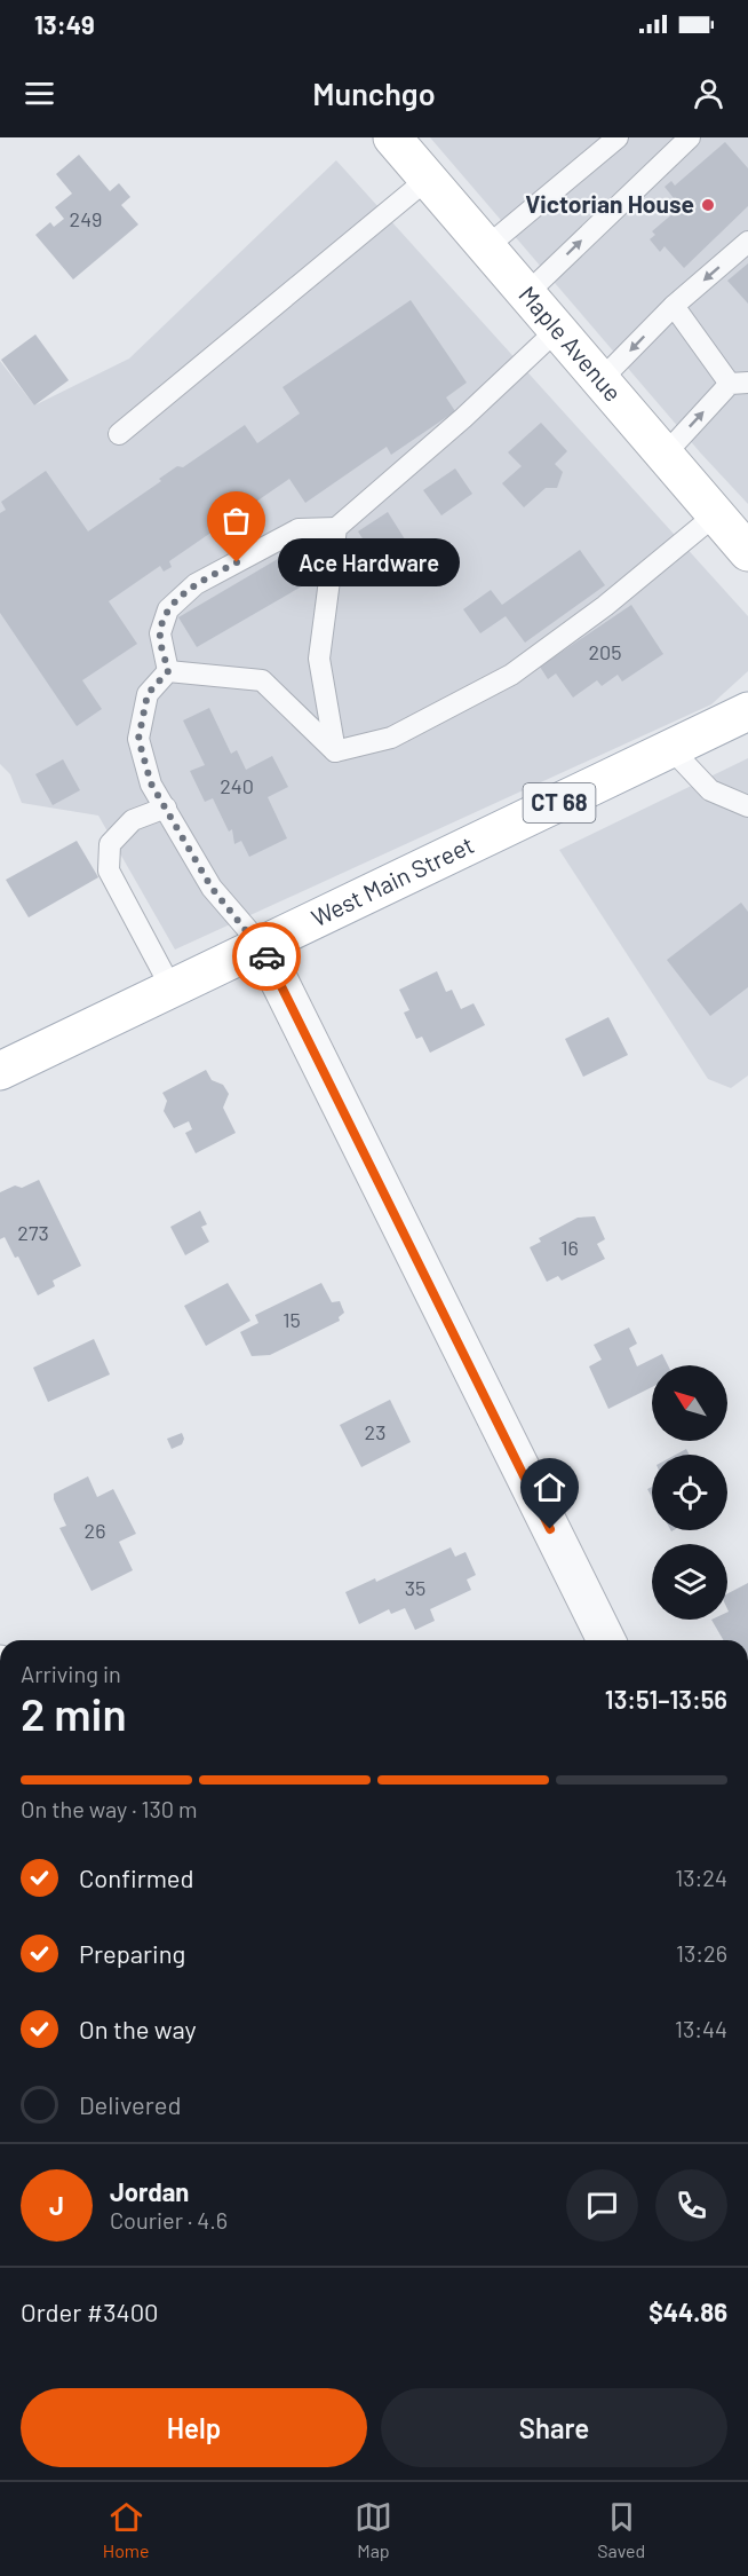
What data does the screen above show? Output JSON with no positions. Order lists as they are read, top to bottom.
{
  "streets": {
    "main road": ["Maple Avenue", "CT 68", "West Main Street"]
  },
  "places": ["Victorian House", "Ace Hardware"],
  "house_numbers": [
    "249",
    "205",
    "240",
    "273",
    "16",
    "15",
    "23",
    "26",
    "35"
  ],
  "north": "top left",
  "page": {
    "status": "13:49",
    "header": "Munchgo",
    "bubble": "Ace Hardware",
    "heading": ["2 min", "Arriving in", "13:51–13:56"],
    "panel": [
      "Jordan",
      "Courier · 4.6",
      "Order #3400",
      "$44.86"
    ],
    "bar": "On the way · 130 m",
    "list": [
      ["Confirmed", "13:24"],
      ["Preparing", "13:26"],
      ["On the way", "13:44"],
      "Delivered"
    ],
    "round": "J",
    "buttons": ["Help", "Share"],
    "tabs": ["Home", "Map", "Saved"]
  }
}
